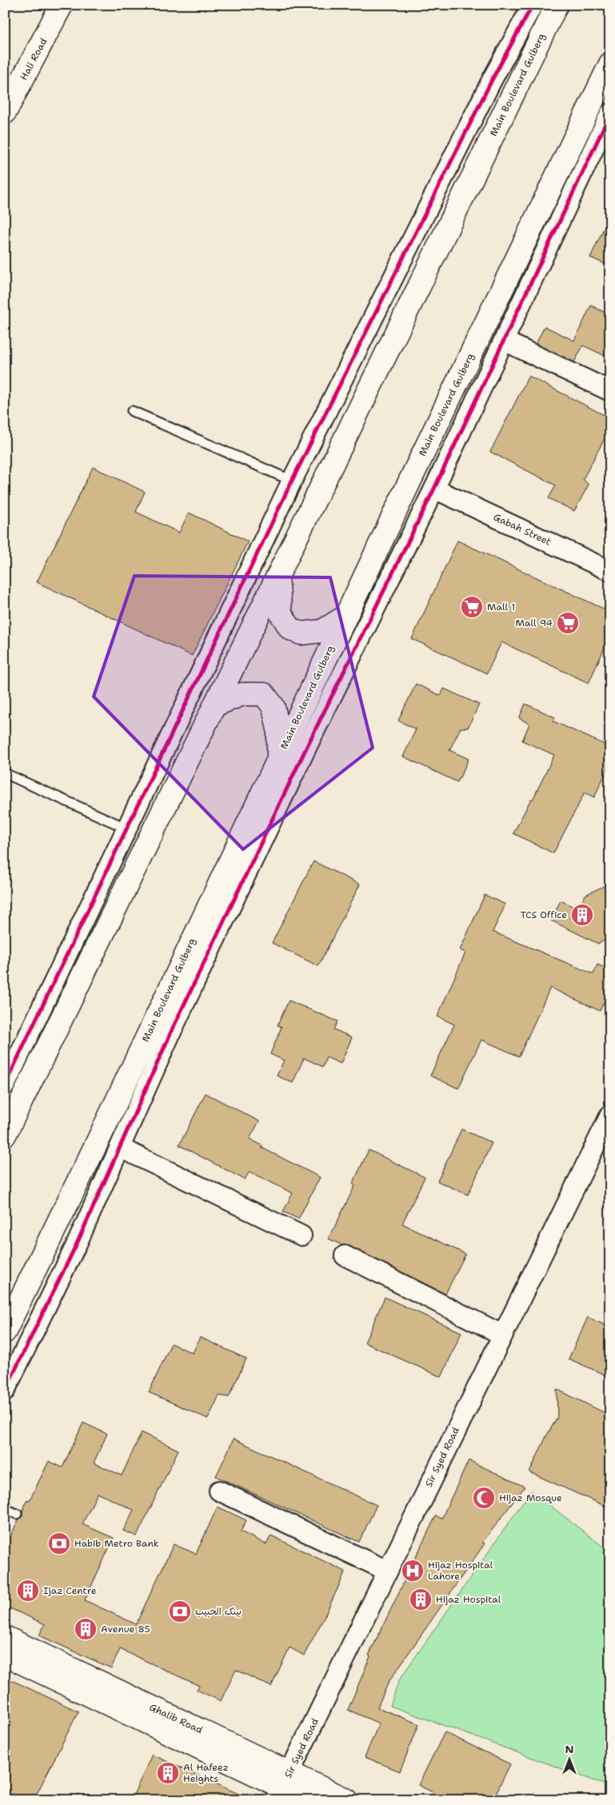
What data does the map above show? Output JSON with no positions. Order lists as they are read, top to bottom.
{
  "streets": {
    "main road": ["Hali Road", "Main Boulevard Gulberg", "Ghalib Road"],
    "street": ["Gabah Street", "Sir Syed Road"]
  },
  "crossings": [
    ["Sir Syed Road", "Ghalib Road"]
  ],
  "places": {
    "supermarket": ["Mall 1", "Mall 94"],
    "building": [
      "TCS Office",
      "Ijaz Centre",
      "Hijaz Hospital",
      "Avenue 85",
      "Al Hafeez Heights"
    ],
    "mosque": ["Hijaz Mosque"],
    "bank": ["Habib Metro Bank", "بينک الحبيب"],
    "hospital": ["Hijaz Hospital Lahore"]
  },
  "north": "top"
}
